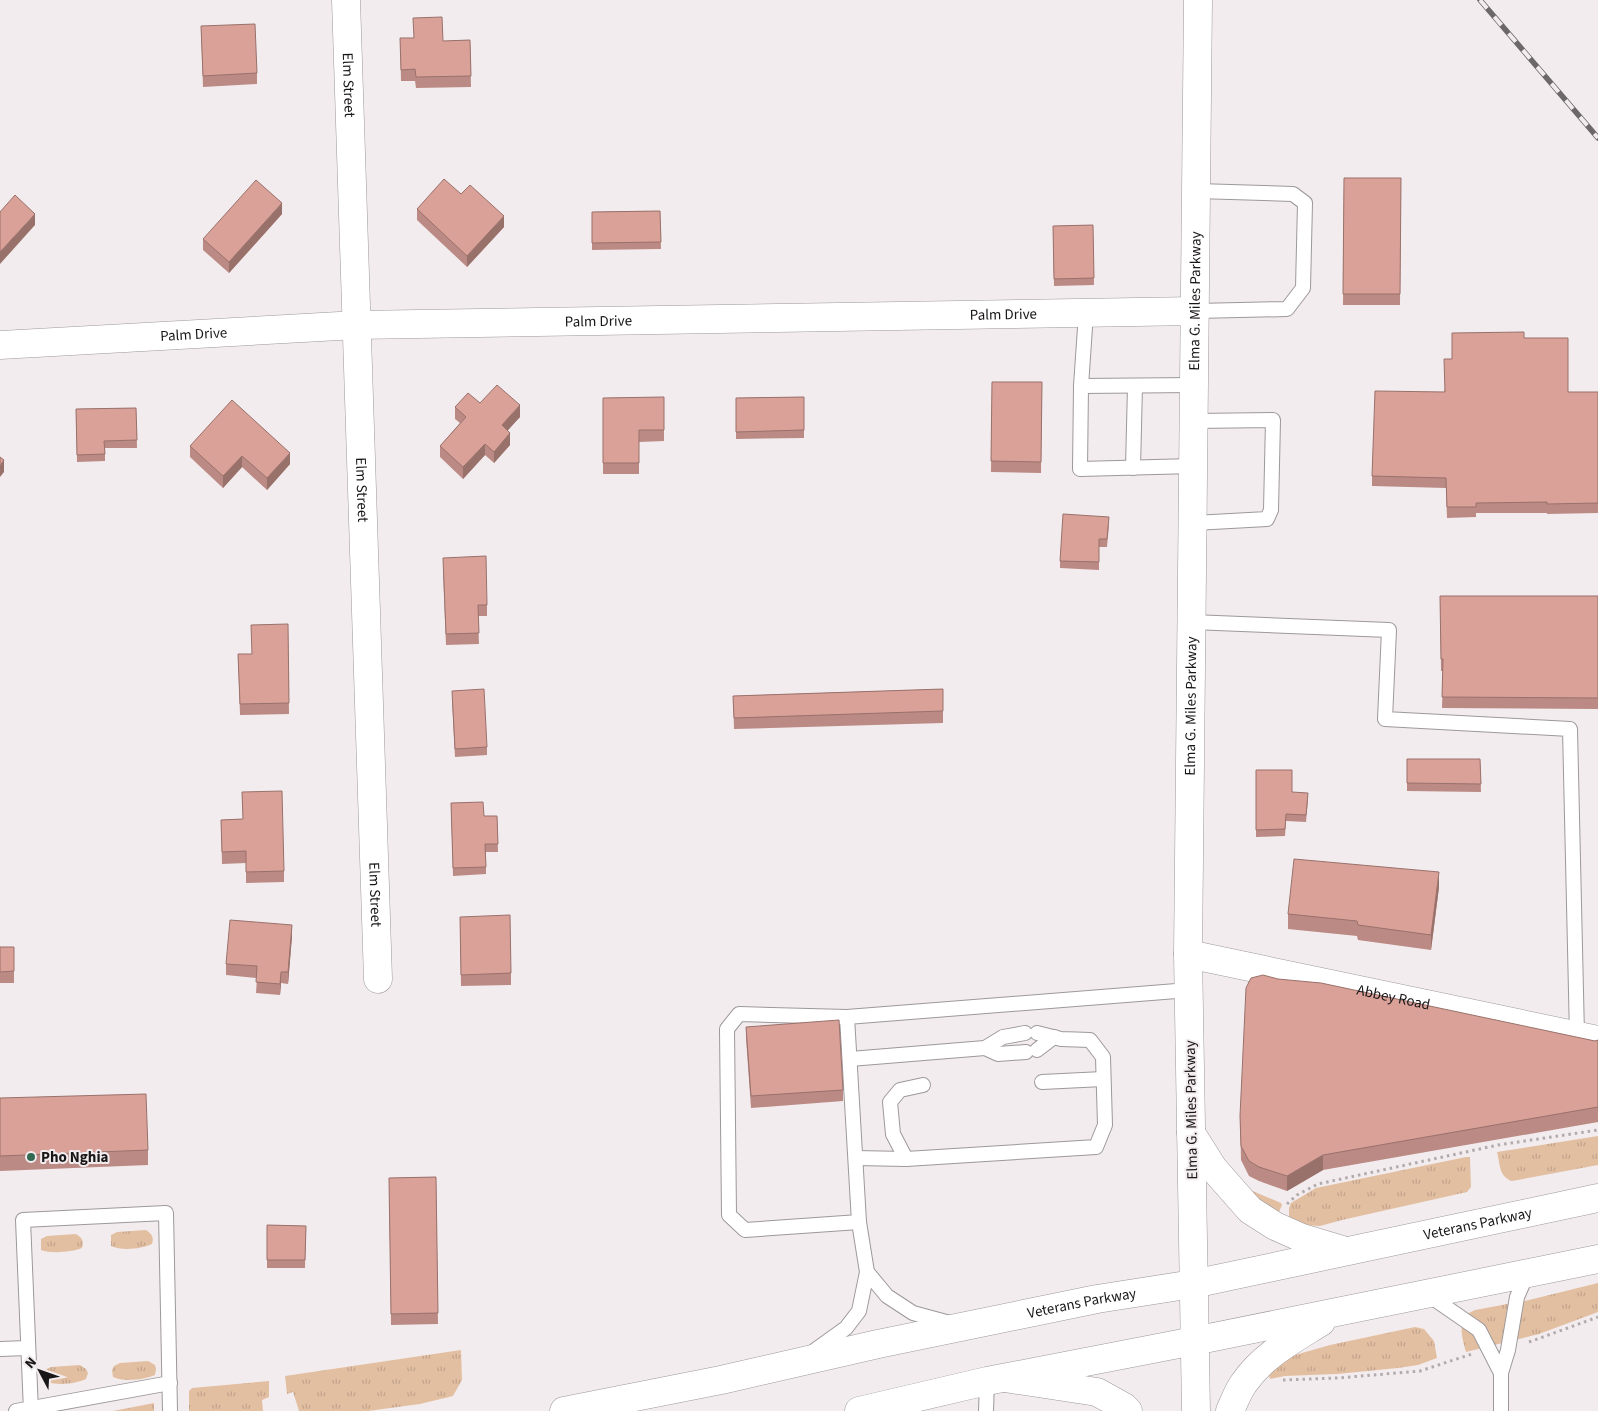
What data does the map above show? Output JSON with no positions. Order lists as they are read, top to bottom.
{
  "streets": {
    "main road": [
      "Elm Street",
      "Elma G. Miles Parkway",
      "Palm Drive",
      "Abbey Road",
      "Veterans Parkway"
    ]
  },
  "crossings": [
    ["Elm Street", "Palm Drive"],
    ["Elma G. Miles Parkway", "Palm Drive"],
    ["Elma G. Miles Parkway", "Abbey Road"],
    ["Elma G. Miles Parkway", "Veterans Parkway"]
  ],
  "places": ["Pho Nghia"],
  "north": "top left"
}
